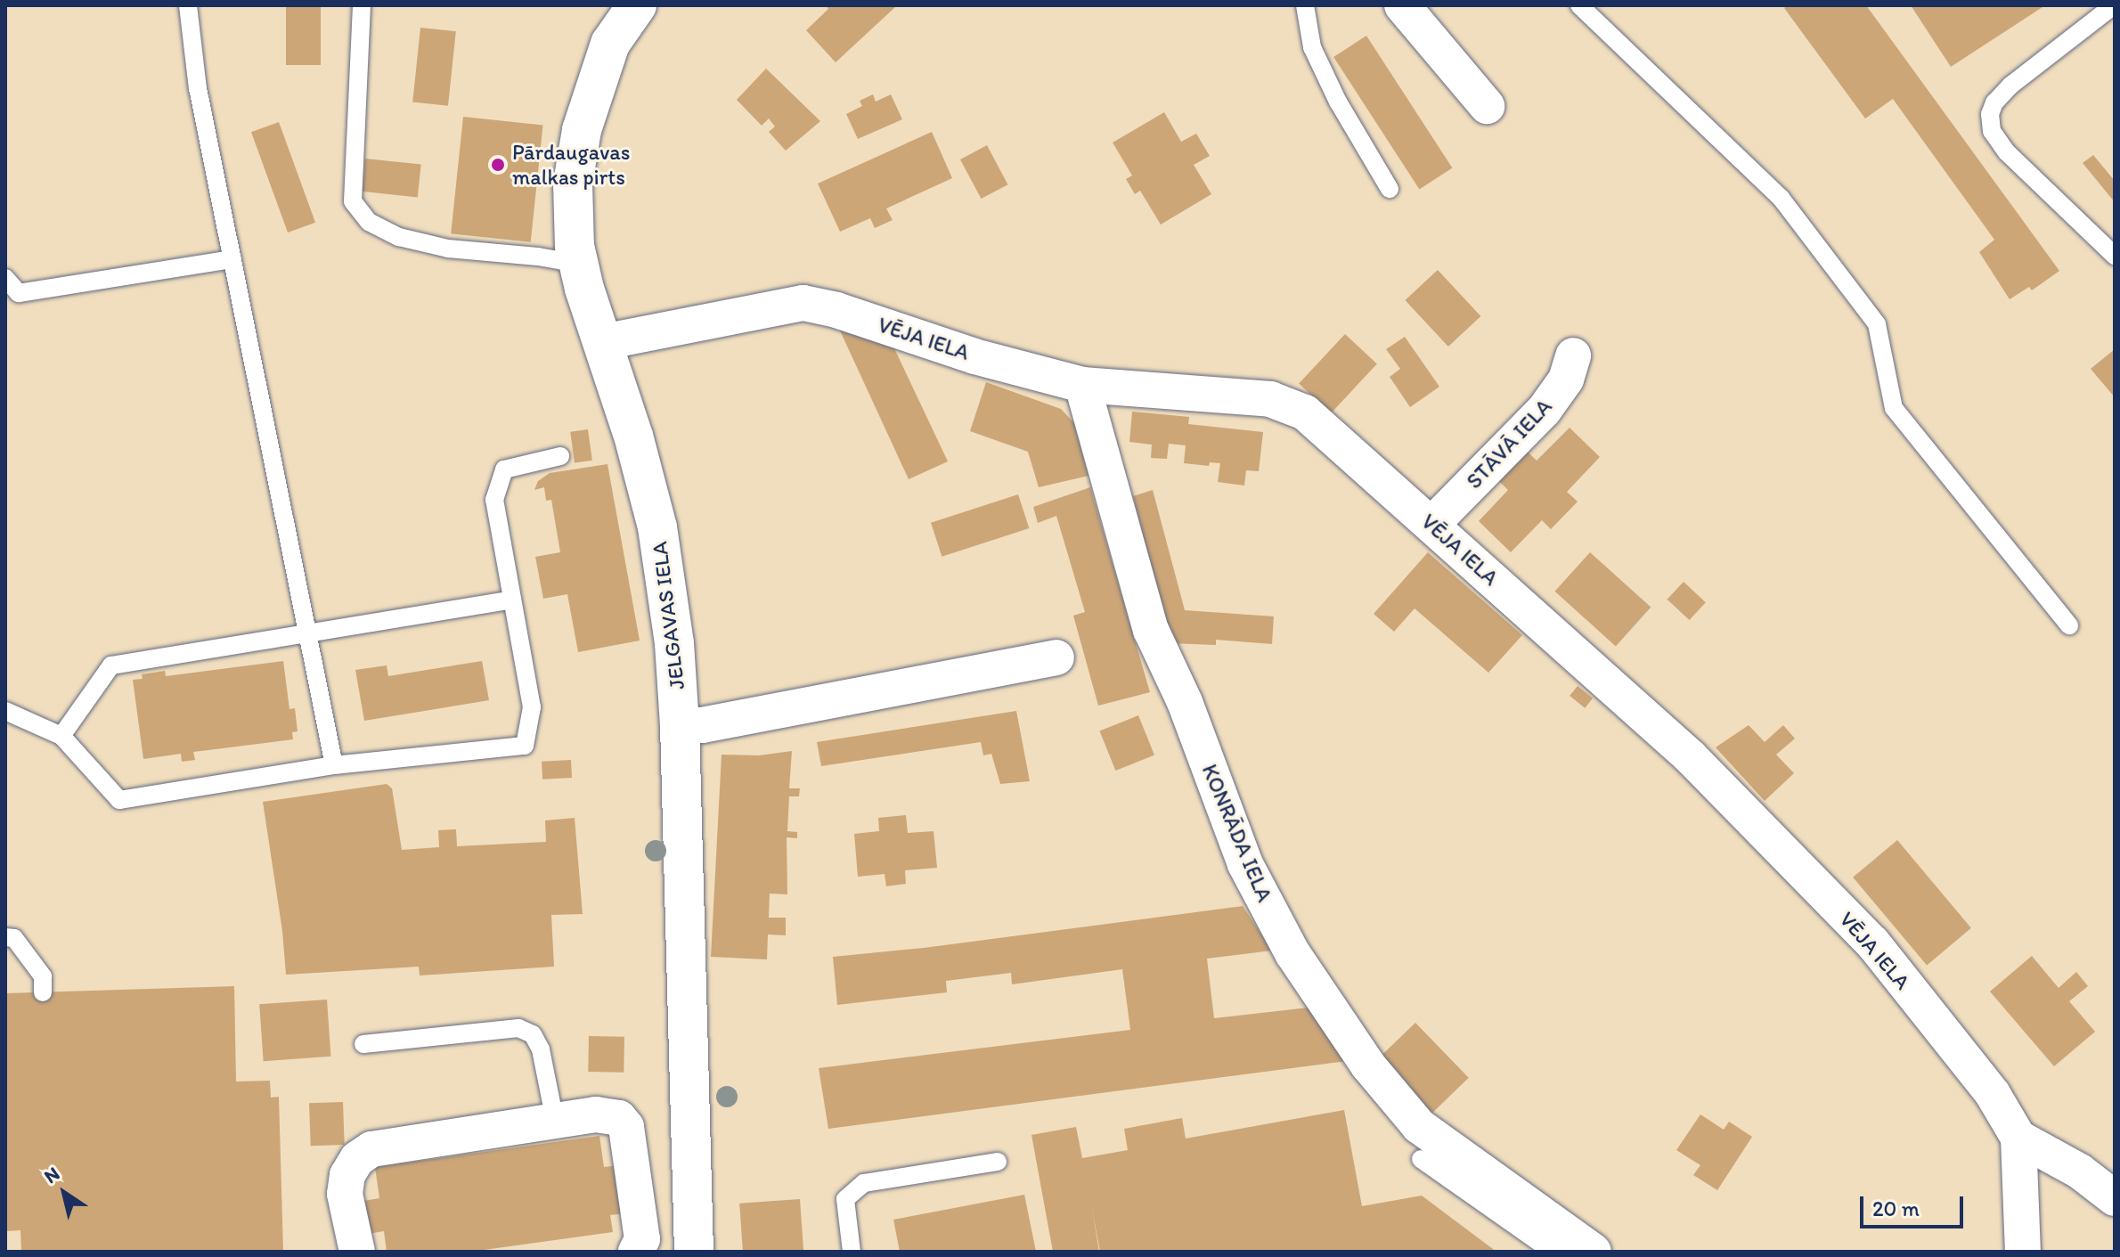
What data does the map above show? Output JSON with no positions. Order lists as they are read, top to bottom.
{
  "streets": {
    "street": [
      "VĒJA IELA",
      "STĀVĀ IELA",
      "JELGAVAS IELA",
      "KONRĀDA IELA"
    ]
  },
  "crossings": [
    ["VĒJA IELA", "STĀVĀ IELA"],
    ["VĒJA IELA", "JELGAVAS IELA"],
    ["VĒJA IELA", "KONRĀDA IELA"]
  ],
  "places": ["Pārdaugavas malkas pirts"],
  "scale_bar": "20 m",
  "north": "top left"
}
